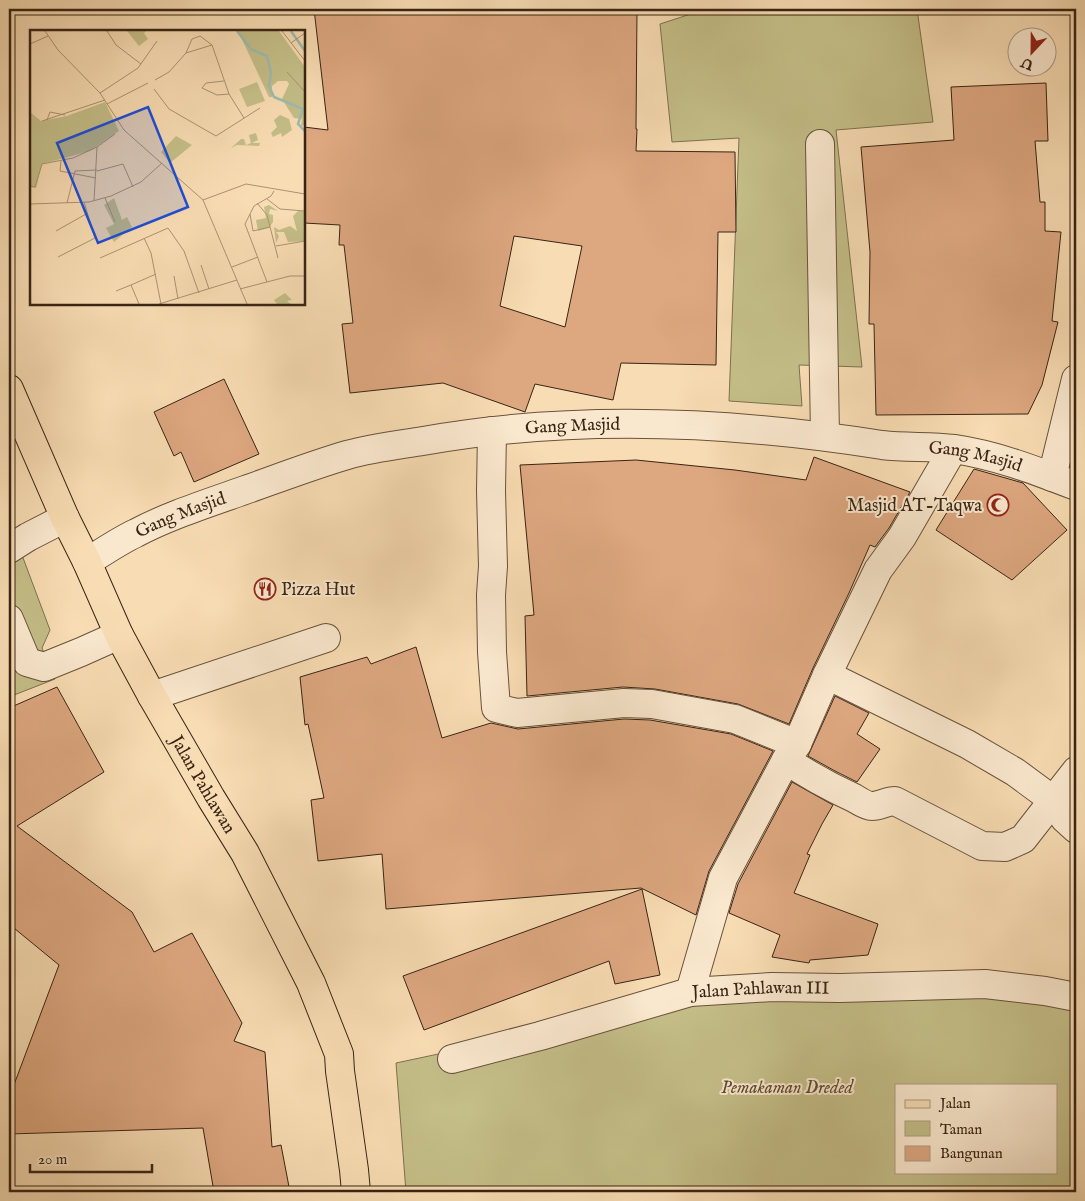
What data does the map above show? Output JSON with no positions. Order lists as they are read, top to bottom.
{
  "streets": {
    "main road": ["Jalan Pahlawan"],
    "street": ["Gang Masjid", "Jalan Pahlawan III"]
  },
  "crossings": [
    ["Gang Masjid", "Jalan Pahlawan"]
  ],
  "parks": ["Pemakaman Dreded"],
  "places": {
    "mosque": ["Masjid AT-Taqwa"],
    "restaurant": ["Pizza Hut"]
  },
  "legend": ["Jalan", "Taman", "Bangunan"],
  "scale_bar": "20 m",
  "north": "bottom"
}
